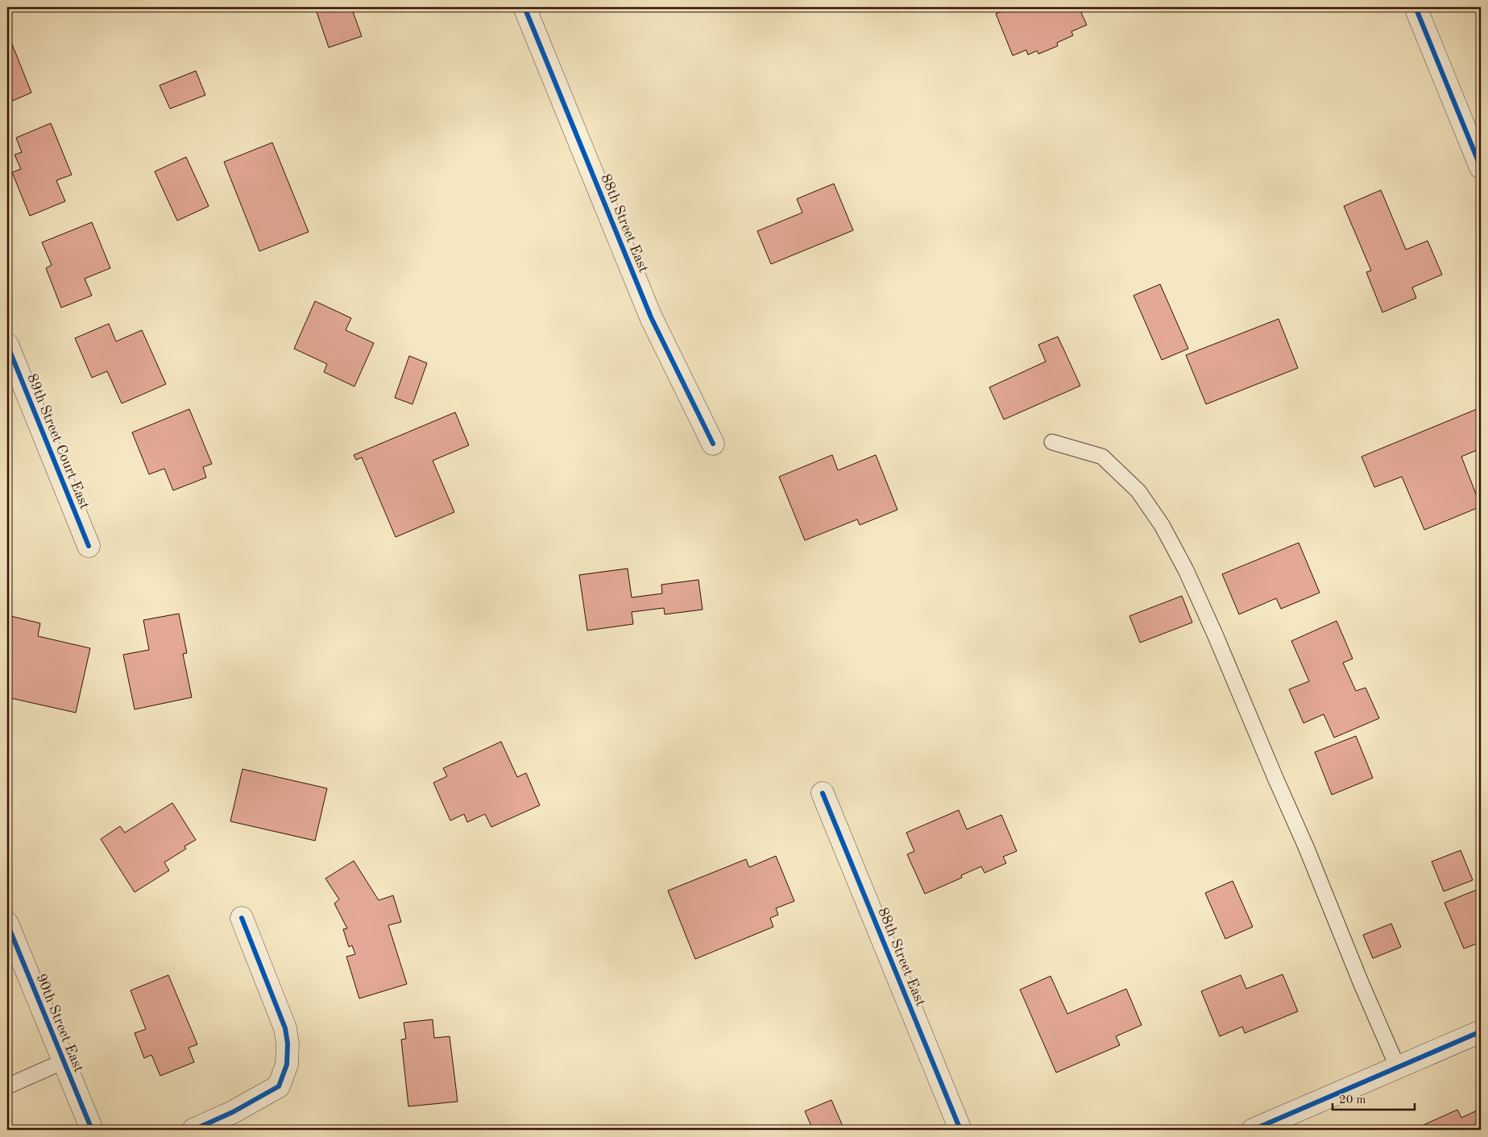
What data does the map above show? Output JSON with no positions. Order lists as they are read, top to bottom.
{
  "streets": {
    "street": ["88th Street East", "89th Street Court East", "90th Street East"]
  },
  "scale_bar": "20 m"
}
